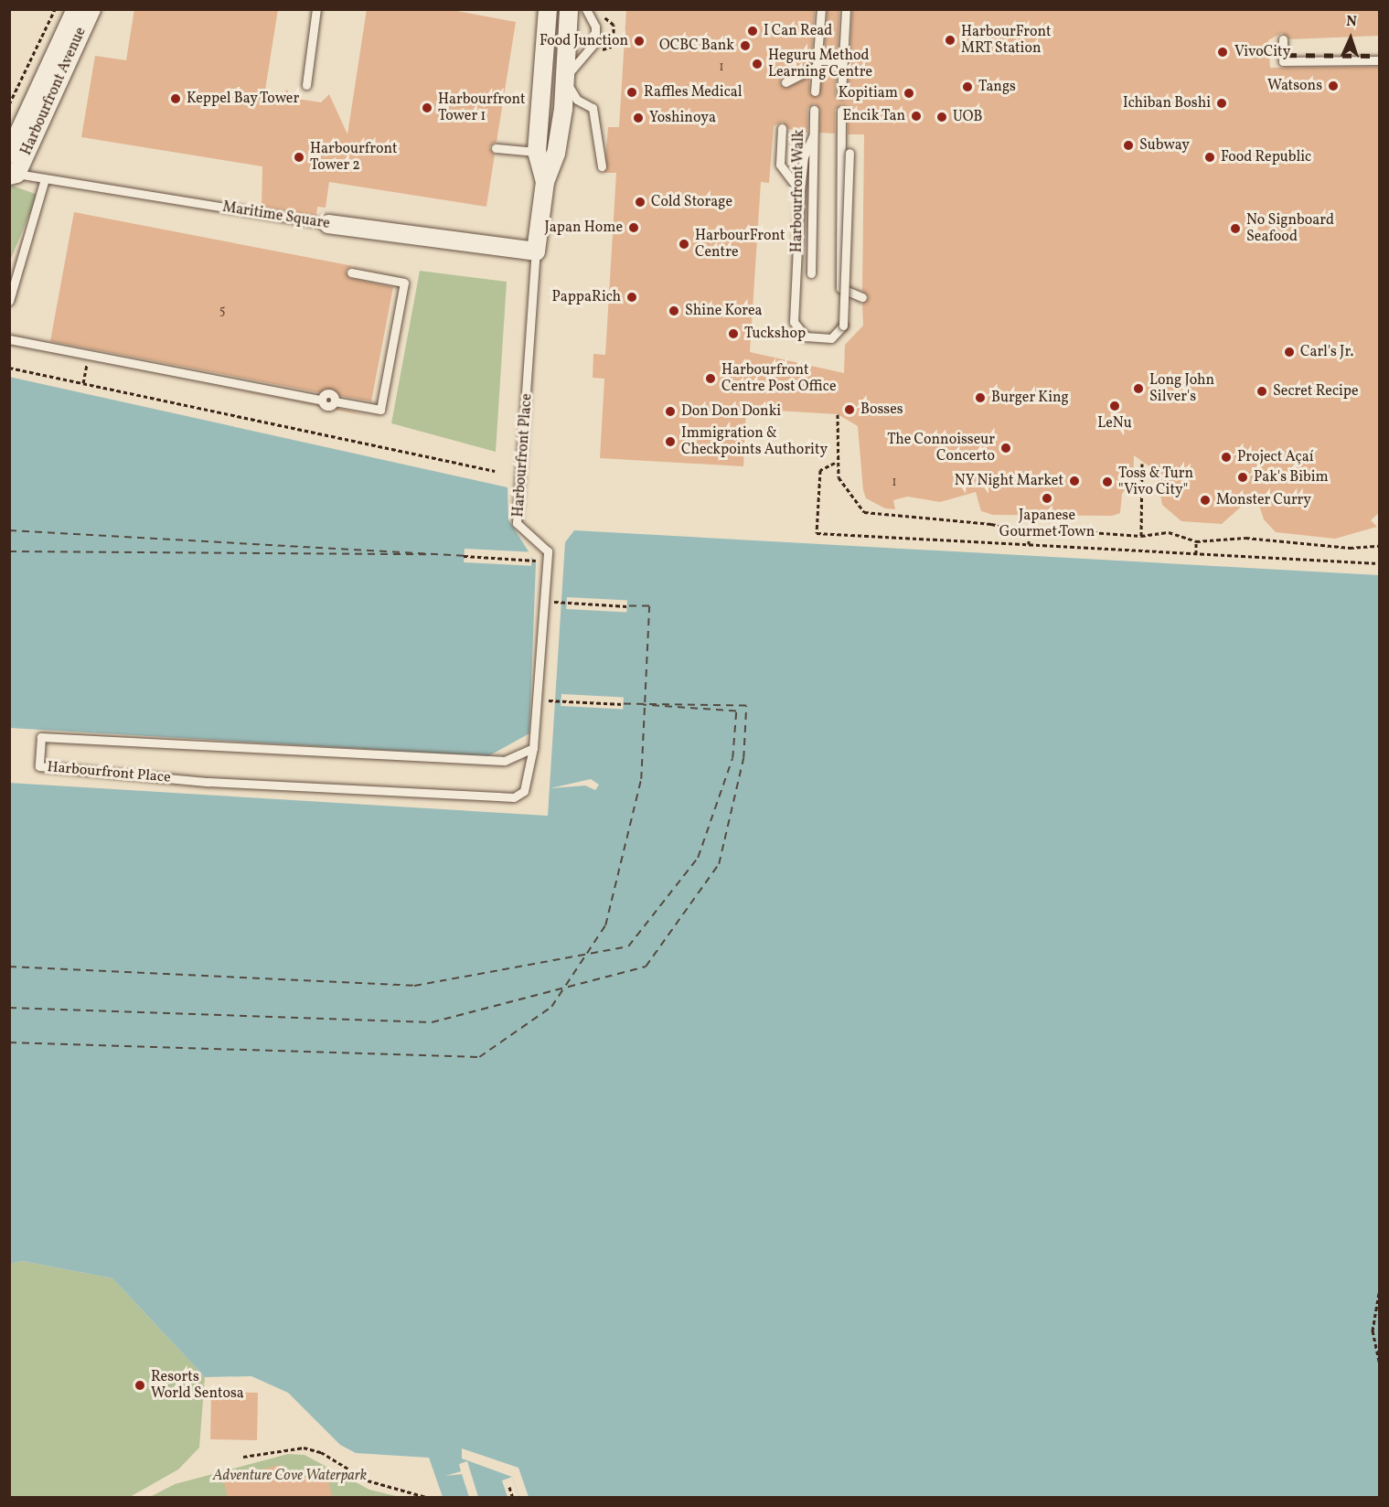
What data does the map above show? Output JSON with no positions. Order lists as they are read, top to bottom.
{
  "streets": {
    "street": ["Harbourfront Avenue", "Maritime Square", "Harbourfront Place"],
    "lane": ["Harbourfront Walk"]
  },
  "crossings": [
    ["Harbourfront Avenue", "Maritime Square"],
    ["Maritime Square", "Harbourfront Place"]
  ],
  "parks": ["Adventure Cove Waterpark"],
  "places": [
    "I Can Read",
    "HarbourFront MRT Station",
    "Food Junction",
    "OCBC Bank",
    "VivoCity",
    "Heguru Method Learning Centre",
    "Watsons",
    "Tangs",
    "Raffles Medical",
    "Kopitiam",
    "Keppel Bay Tower",
    "Ichiban Boshi",
    "Harbourfront Tower 1",
    "Encik Tan",
    "UOB",
    "Yoshinoya",
    "Subway",
    "Harbourfront Tower 2",
    "Food Republic",
    "Cold Storage",
    "Japan Home",
    "No Signboard Seafood",
    "HarbourFront Centre",
    "PappaRich",
    "Shine Korea",
    "Tuckshop",
    "Carl's Jr.",
    "Harbourfront Centre Post Office",
    "Long John Silver's",
    "Secret Recipe",
    "Burger King",
    "LeNu",
    "Bosses",
    "Don Don Donki",
    "Immigration & Checkpoints Authority",
    "The Connoisseur Concerto",
    "Project Açaí",
    "Pak's Bibim",
    "NY Night Market",
    "Toss & Turn \"Vivo City\"",
    "Japanese Gourmet Town",
    "Monster Curry",
    "Resorts World Sentosa"
  ],
  "house_numbers": ["1", "5", "1"],
  "north": "top"
}
